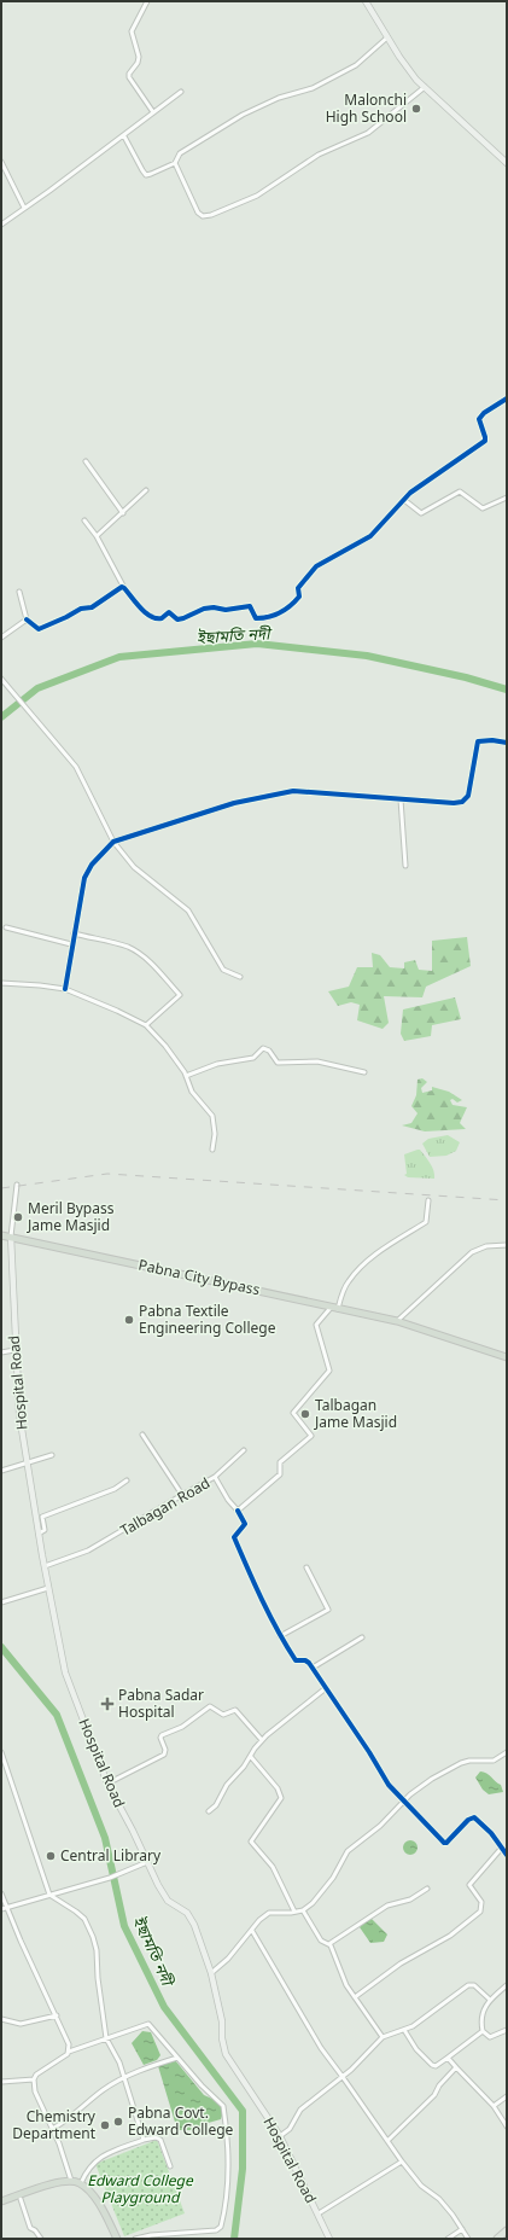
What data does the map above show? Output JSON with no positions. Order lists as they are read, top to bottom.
{
  "streets": {
    "highway": ["Pabna City Bypass"],
    "main road": ["Hospital Road"],
    "street": ["Talbagan Road"]
  },
  "crossings": [
    ["Pabna City Bypass", "Hospital Road"],
    ["Hospital Road", "Talbagan Road"]
  ],
  "water": ["ইছামতি নদী"],
  "parks": ["Edward College Playground"],
  "places": {
    "other": [
      "Malonchi High School",
      "Meril Bypass Jame Masjid",
      "Pabna Textile Engineering College",
      "Talbagan Jame Masjid",
      "Central Library",
      "Pabna Covt. Edward College",
      "Chemistry Department"
    ],
    "health": ["Pabna Sadar Hospital"]
  }
}
